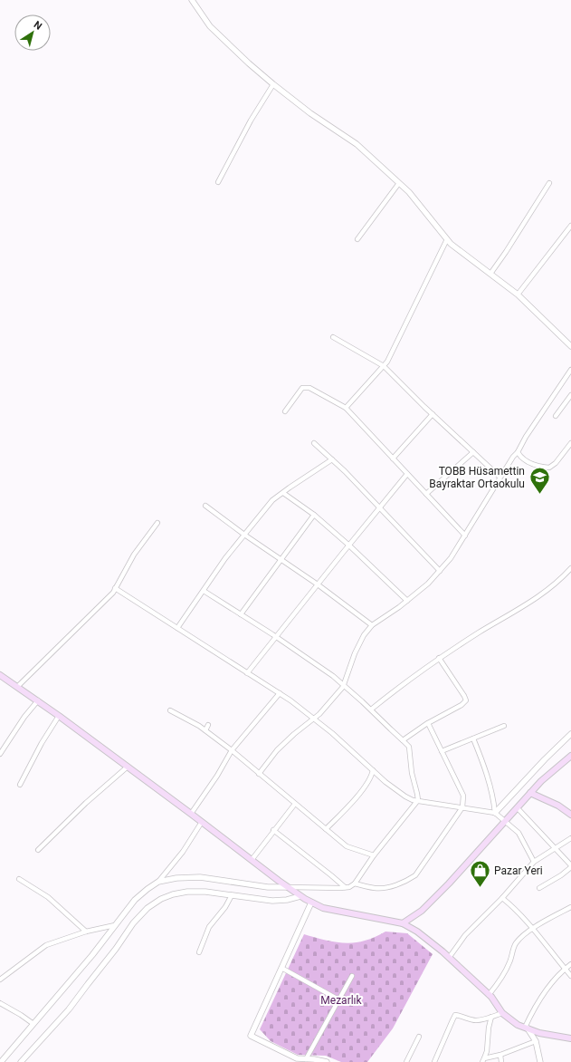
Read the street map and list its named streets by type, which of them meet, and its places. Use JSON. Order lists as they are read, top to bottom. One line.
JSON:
{"parks":["Mezarlık"],"places":{"school or university":["TOBB Hüsamettin Bayraktar Ortaokulu"],"shop":["Pazar Yeri"]},"north":"top right"}
